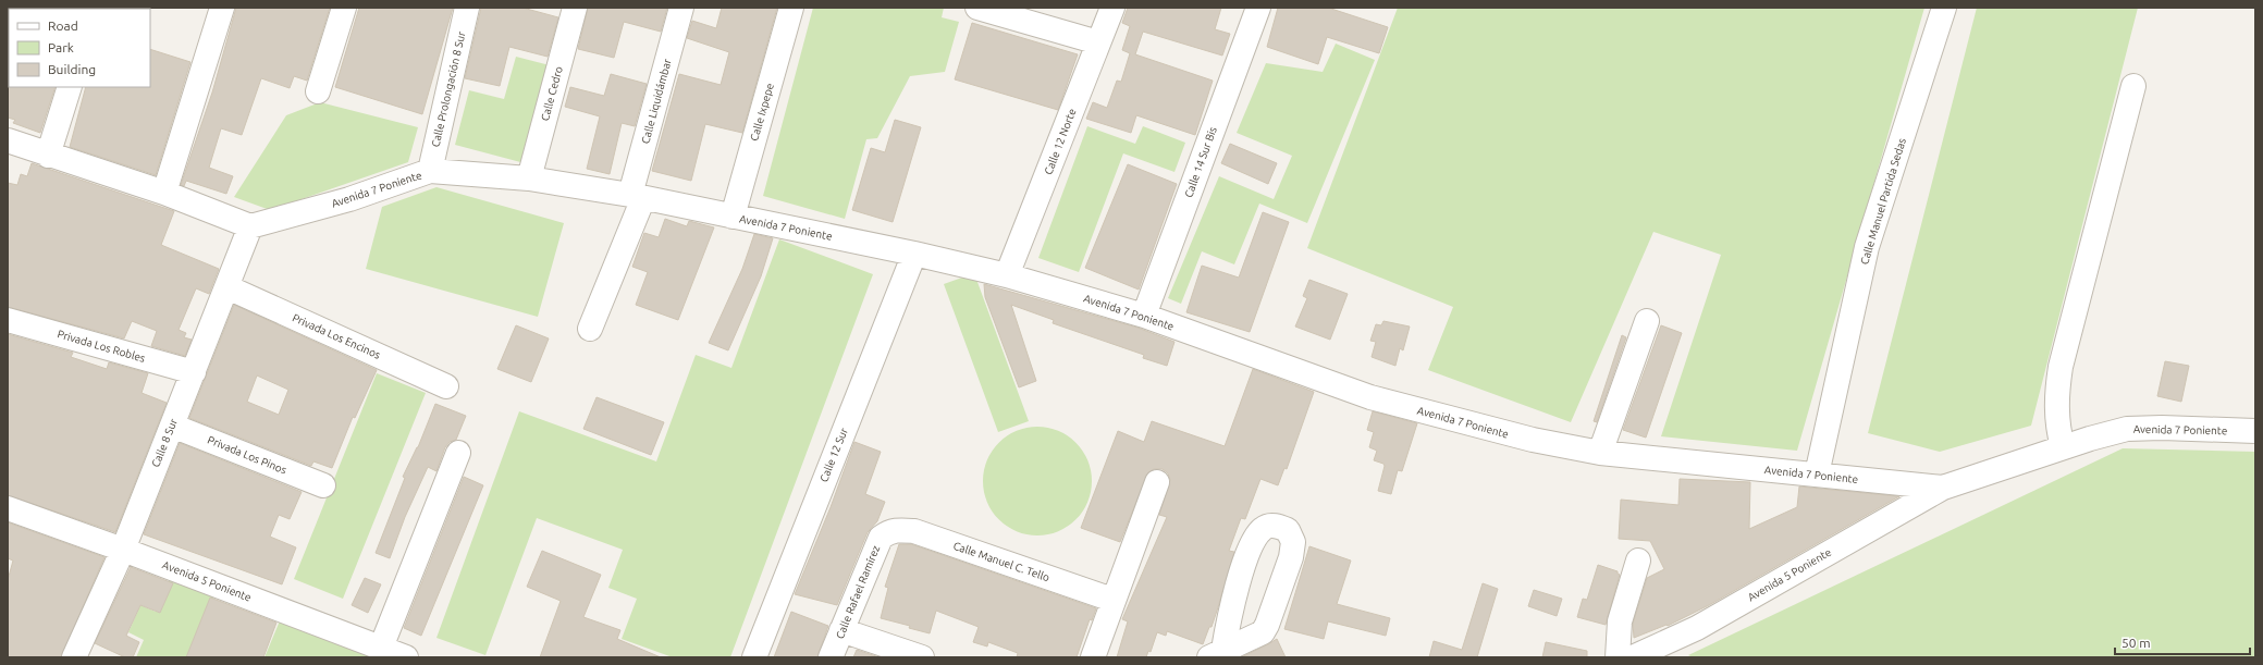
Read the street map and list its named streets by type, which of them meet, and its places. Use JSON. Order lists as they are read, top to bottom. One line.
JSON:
{"streets":{"street":["Calle Prolongación 8 Sur","Calle Cedro","Calle Liquidámbar","Calle Ixpepe","Calle 12 Norte","Calle 14 Sur Bis","Avenida 7 Poniente","Calle Manuel Partida Sedas","Privada Los Encinos","Privada Los Robles","Calle 8 Sur","Privada Los Pinos","Calle 12 Sur","Calle Manuel C. Tello","Avenida 5 Poniente","Calle Rafael Ramírez"]},"crossings":[["Calle Prolongación 8 Sur","Avenida 7 Poniente"],["Calle Cedro","Avenida 7 Poniente"],["Calle Liquidámbar","Avenida 7 Poniente"],["Calle Ixpepe","Avenida 7 Poniente"],["Calle 12 Norte","Avenida 7 Poniente"],["Calle 14 Sur Bis","Avenida 7 Poniente"],["Avenida 7 Poniente","Calle Manuel Partida Sedas"],["Avenida 7 Poniente","Calle 8 Sur"],["Avenida 7 Poniente","Calle 12 Sur"],["Avenida 7 Poniente","Avenida 5 Poniente"],["Privada Los Encinos","Calle 8 Sur"],["Privada Los Robles","Calle 8 Sur"],["Calle 8 Sur","Privada Los Pinos"],["Calle 8 Sur","Avenida 5 Poniente"],["Calle Manuel C. Tello","Calle Rafael Ramírez"]],"legend":["Road","Park","Building"],"scale_bar":"50 m"}
